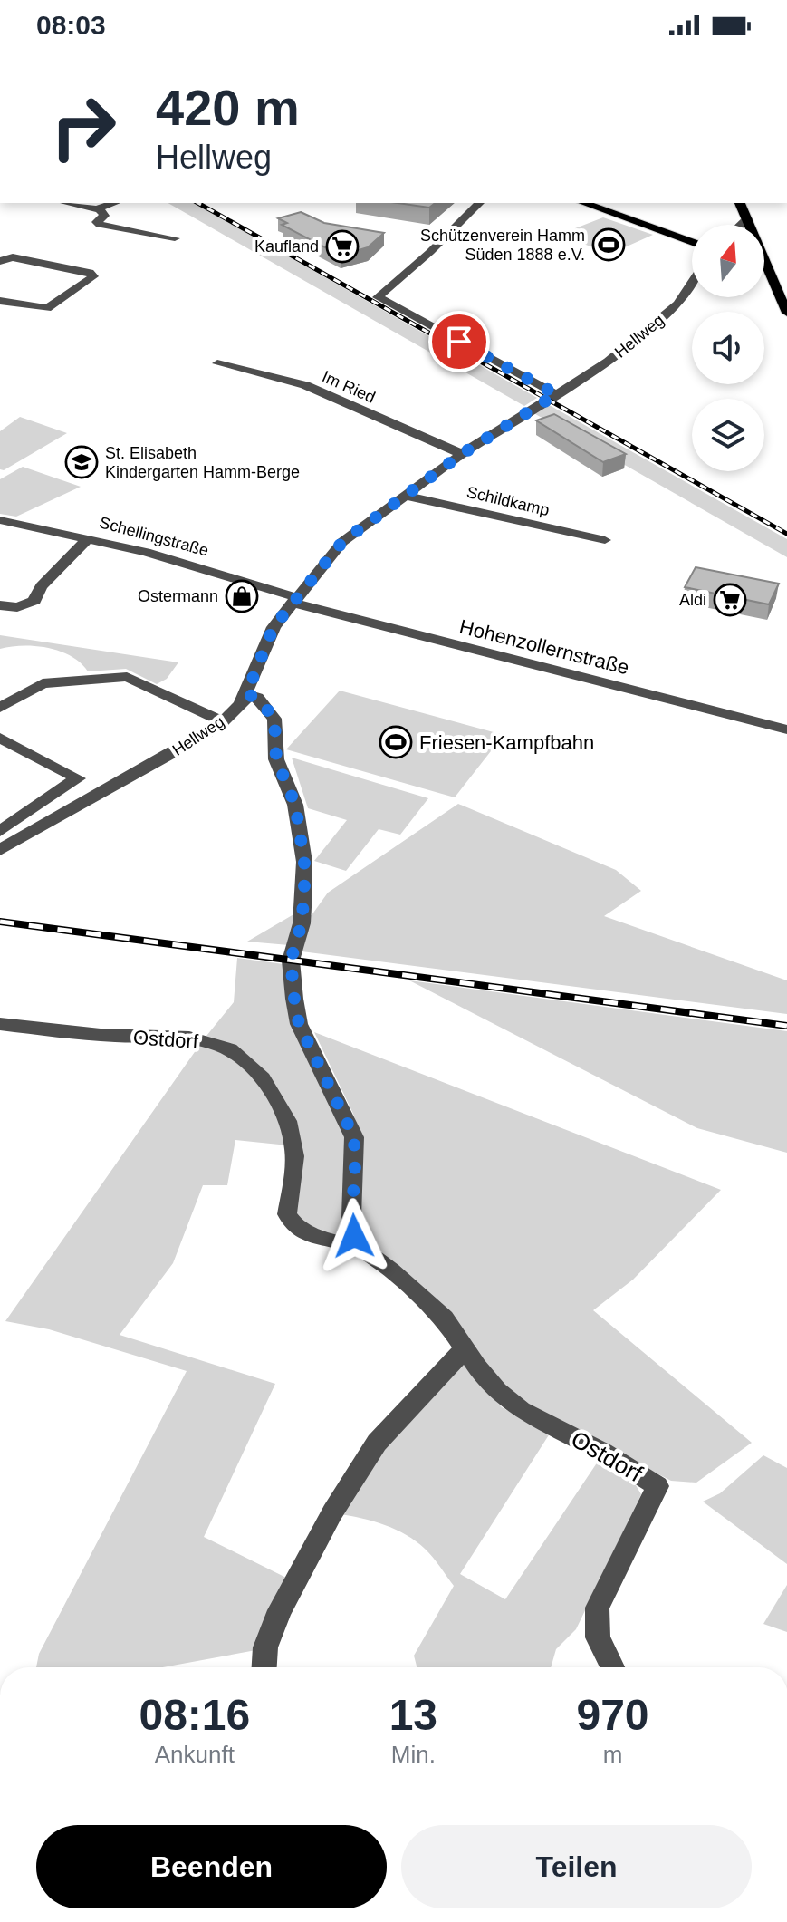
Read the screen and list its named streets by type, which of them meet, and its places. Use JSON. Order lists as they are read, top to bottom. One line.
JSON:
{"streets":{"street":["Hellweg","Im Ried","Schildkamp","Schellingstraße","Hohenzollernstraße","Ostdorf"]},"crossings":[["Hellweg","Im Ried"],["Hellweg","Schildkamp"],["Hellweg","Schellingstraße"],["Hellweg","Hohenzollernstraße"],["Schellingstraße","Hohenzollernstraße"]],"places":{"sports":["Schützenverein Hamm Süden 1888 e.V.","Friesen-Kampfbahn"],"supermarket":["Kaufland","Aldi"],"school or university":["St. Elisabeth Kindergarten Hamm-Berge"],"shop":["Ostermann"]},"north":"top","page":{"status":"08:03","turn":["420 m","Hellweg"],"eta":["08:16","Ankunft","13","Min.","970","m"],"buttons":["Beenden","Teilen"]}}
